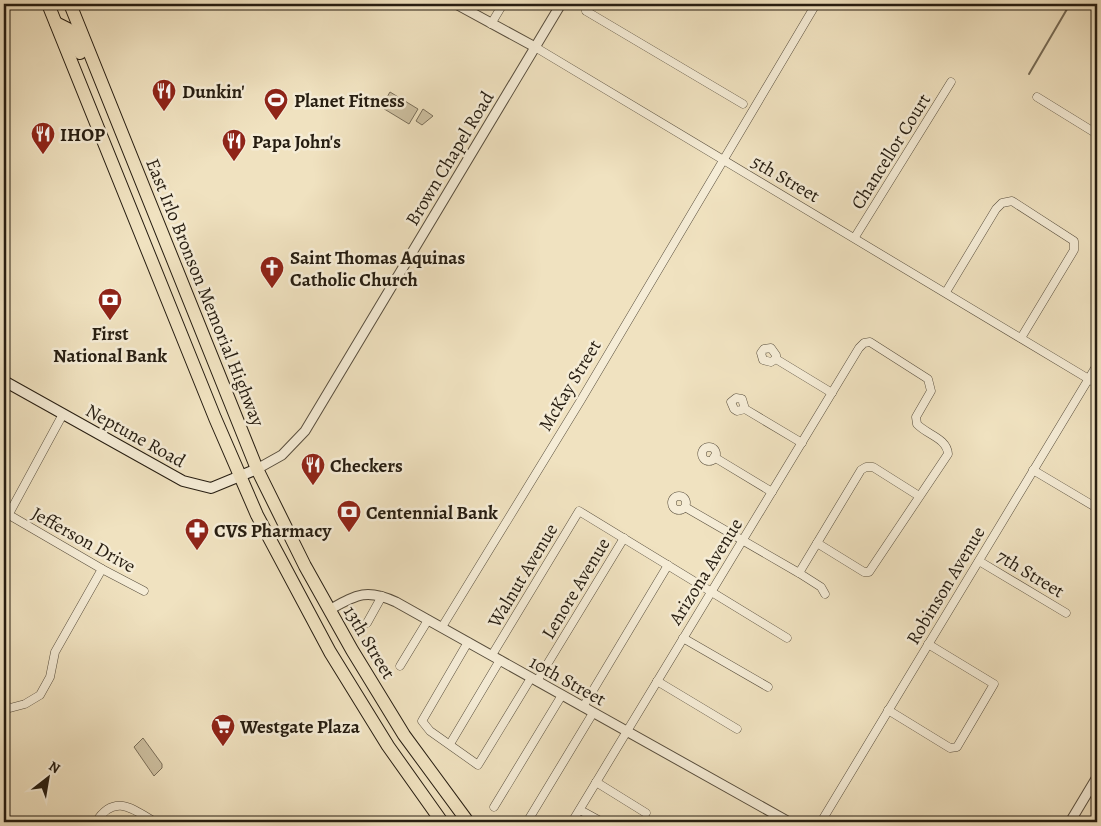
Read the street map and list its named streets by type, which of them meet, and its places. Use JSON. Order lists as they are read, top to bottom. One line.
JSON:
{"streets":{"highway":["East Irlo Bronson Memorial Highway","13th Street"],"main road":["Neptune Road"],"street":["Chancellor Court","Brown Chapel Road","5th Street","McKay Street","Jefferson Drive","Arizona Avenue","7th Street","Walnut Avenue","Robinson Avenue","Lenore Avenue","10th Street"]},"crossings":[["Chancellor Court","5th Street"],["Brown Chapel Road","5th Street"],["Brown Chapel Road","East Irlo Bronson Memorial Highway"],["Brown Chapel Road","Neptune Road"],["Brown Chapel Road","13th Street"],["5th Street","McKay Street"],["5th Street","Robinson Avenue"],["East Irlo Bronson Memorial Highway","Neptune Road"],["East Irlo Bronson Memorial Highway","13th Street"],["McKay Street","10th Street"],["Neptune Road","13th Street"],["Arizona Avenue","10th Street"],["7th Street","Robinson Avenue"],["Walnut Avenue","Lenore Avenue"],["Walnut Avenue","10th Street"],["Lenore Avenue","10th Street"],["13th Street","10th Street"]],"places":{"restaurant":["Dunkin'","IHOP","Papa John's","Checkers"],"sports":["Planet Fitness"],"church":["Saint Thomas Aquinas Catholic Church"],"bank":["First National Bank","Centennial Bank"],"pharmacy":["CVS Pharmacy"],"supermarket":["Westgate Plaza"]},"north":"top right"}
